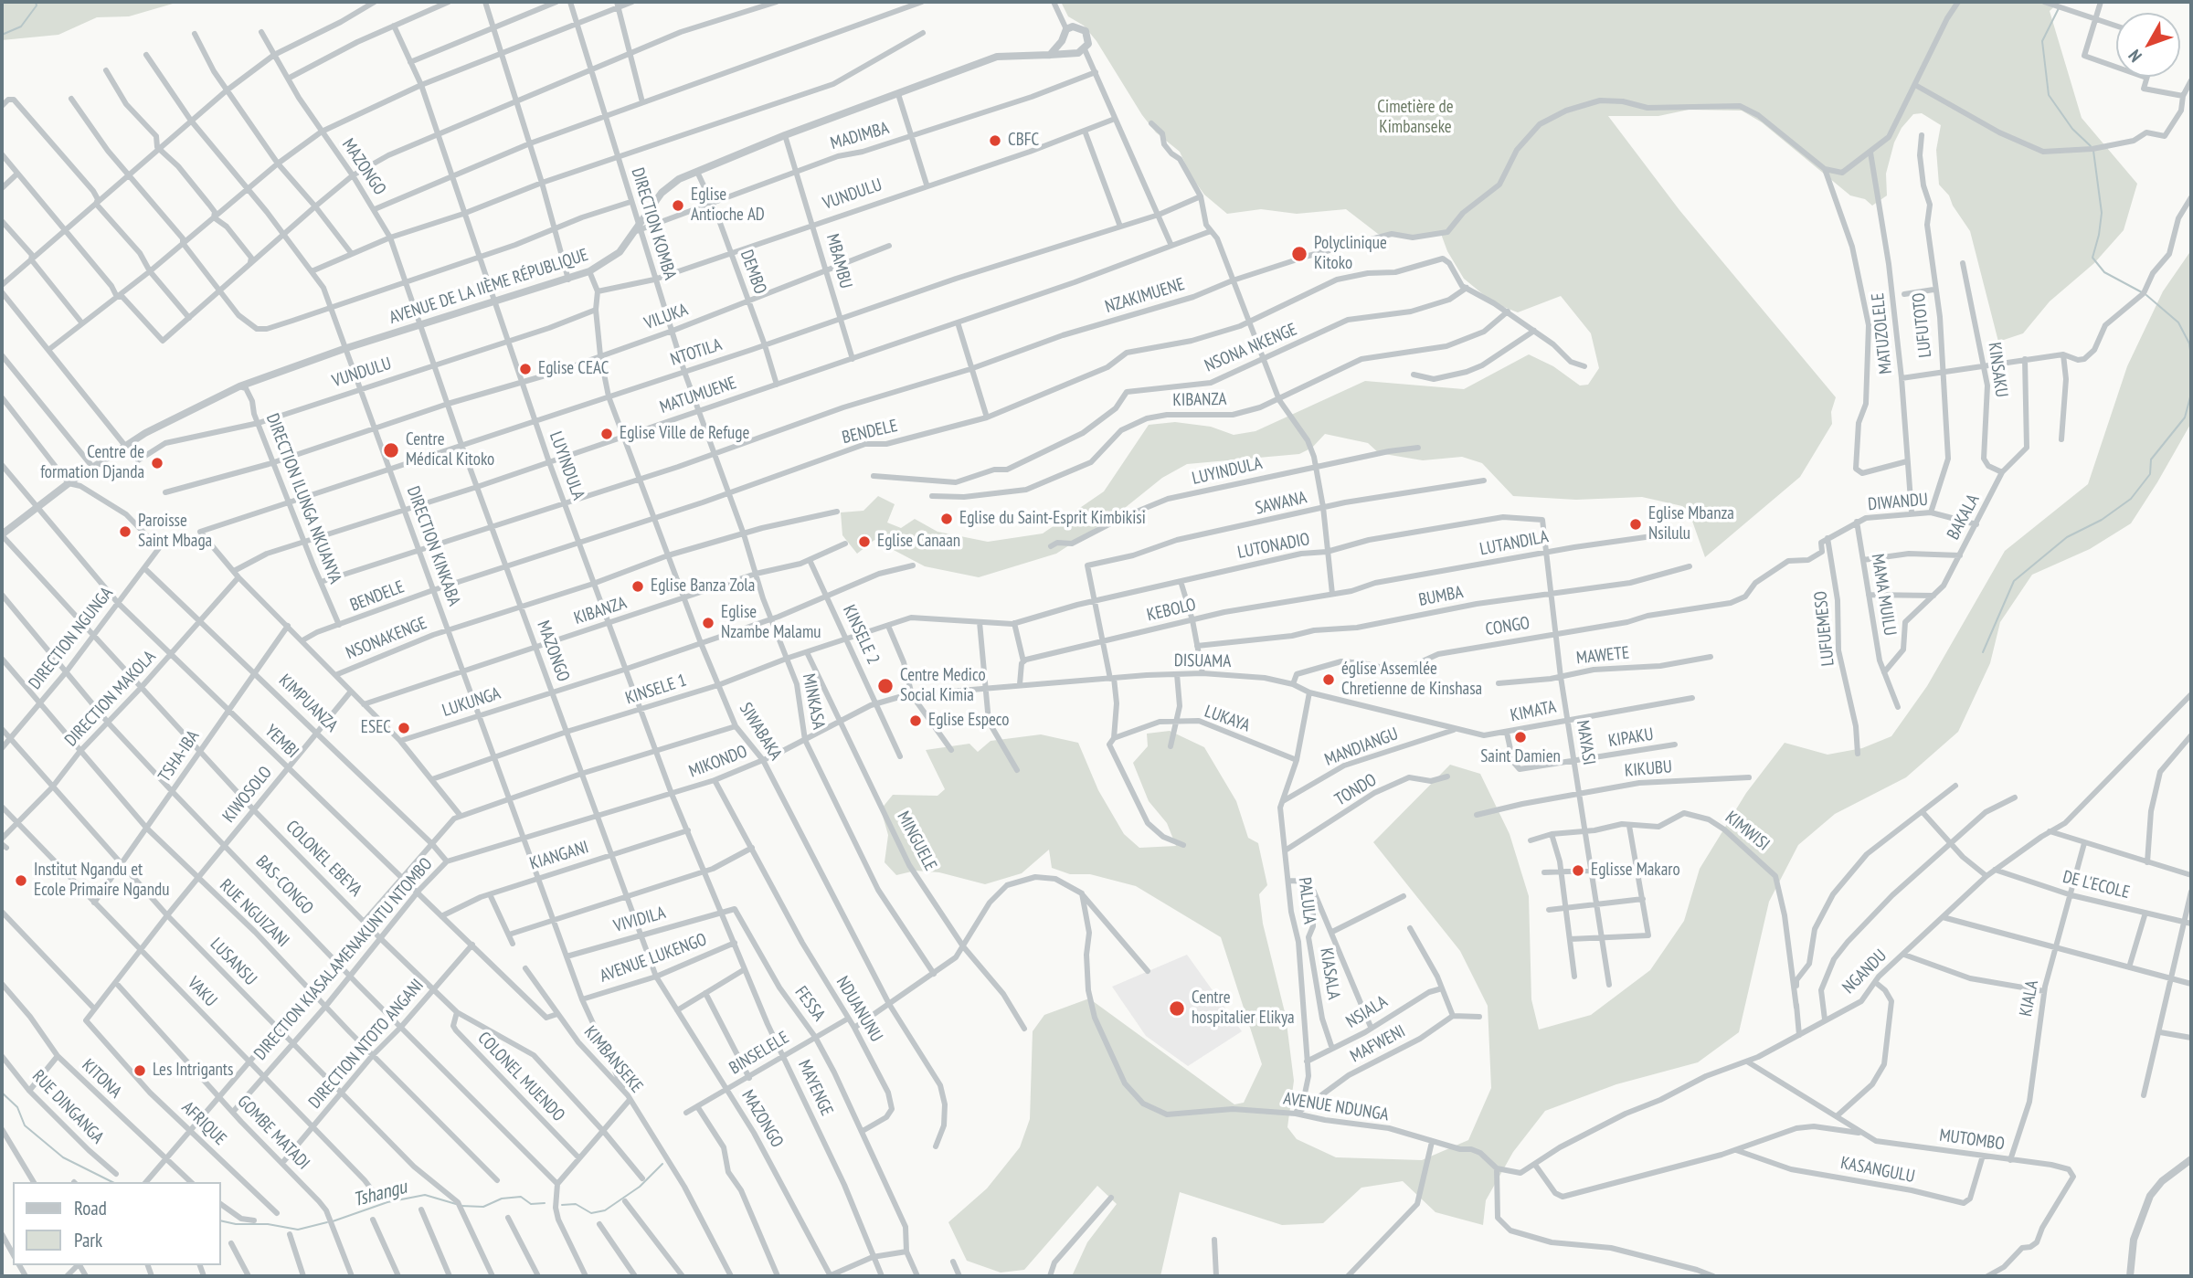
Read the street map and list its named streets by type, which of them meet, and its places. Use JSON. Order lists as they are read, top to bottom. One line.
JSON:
{"streets":{"street":["MADIMBA","MAZONGO","VUNDULU","DIRECTION KOMBA","MBAMBU","DEMBO","AVENUE DE LA IIÈME RÉPUBLIQUE","NZAKIMUENE","VILUKA","LUFUTOTO","MATUZOLELE","NSONA NKENGE","NTOTILA","KINSAKU","MATUMUENE","KIBANZA","BENDELE","LUYINDULA","DIRECTION ILUNGA NKUANYA","DIWANDU","SAWANA","BAKALA","LUTANDILA","DIRECTION KINKABA","LUTONADIO","MAMA MUILU","BUMBA","KEBOLO","CONGO","LUFUEMESO","KINSELE 2","DIRECTION NGUNGA","NSONAKENGE","MAWETE","DISUAMA","KINSELE 1","DIRECTION MAKOLA","MINKASA","LUKUNGA","KIMPUANZA","KIMATA","LUKAYA","SIWABAKA","KIPAKU","YEMBI","MAYASI","MANDIANGU","TSHA-IBA","MIKONDO","KIKUBU","TONDO","KIWOSOLO","KIMWISI","MINGUELE","KIANGANI","COLONEL EBEYA","BAS-CONGO","DE L'ECOLE","PALULA","RUE NGUIZANI","VIVIDILA","AVENUE LUKENGO","DIRECTION KIASALAMENAKUNTU NTOMBO","LUSANSU","NGANDU","KIASALA","VAKU","KIALA","FESSA","NDUANUNU","NSIALA","DIRECTION NTOTO ANGANI","MAFWENI","BINSELELE","KIMBANSEKE","COLONEL MUENDO","KITONA","MAYENGE","RUE DINGANGA","AVENUE NDUNGA","AFRIQUE","GOMBE MATADI","MUTOMBO","KASANGULU"]},"crossings":[["MADIMBA","DIRECTION KOMBA"],["MADIMBA","MBAMBU"],["MADIMBA","DEMBO"],["MADIMBA","AVENUE DE LA IIÈME RÉPUBLIQUE"],["MAZONGO","VUNDULU"],["MAZONGO","AVENUE DE LA IIÈME RÉPUBLIQUE"],["MAZONGO","NZAKIMUENE"],["MAZONGO","VILUKA"],["MAZONGO","NTOTILA"],["MAZONGO","MATUMUENE"],["MAZONGO","KIBANZA"],["MAZONGO","BENDELE"],["MAZONGO","NSONAKENGE"],["MAZONGO","KINSELE 1"],["MAZONGO","LUKUNGA"],["MAZONGO","MIKONDO"],["MAZONGO","KIANGANI"],["MAZONGO","VIVIDILA"],["MAZONGO","AVENUE LUKENGO"],["MAZONGO","BINSELELE"],["VUNDULU","DIRECTION KOMBA"],["VUNDULU","MBAMBU"],["VUNDULU","DEMBO"],["VUNDULU","LUYINDULA"],["VUNDULU","DIRECTION ILUNGA NKUANYA"],["VUNDULU","DIRECTION KINKABA"],["VUNDULU","SIWABAKA"],["DIRECTION KOMBA","AVENUE DE LA IIÈME RÉPUBLIQUE"],["DIRECTION KOMBA","NZAKIMUENE"],["DIRECTION KOMBA","VILUKA"],["DIRECTION KOMBA","NTOTILA"],["DIRECTION KOMBA","MATUMUENE"],["DIRECTION KOMBA","MINKASA"],["MBAMBU","AVENUE DE LA IIÈME RÉPUBLIQUE"],["MBAMBU","VILUKA"],["MBAMBU","NTOTILA"],["MBAMBU","MATUMUENE"],["DEMBO","AVENUE DE LA IIÈME RÉPUBLIQUE"],["DEMBO","VILUKA"],["DEMBO","NTOTILA"],["DEMBO","MATUMUENE"],["AVENUE DE LA IIÈME RÉPUBLIQUE","LUYINDULA"],["AVENUE DE LA IIÈME RÉPUBLIQUE","DIRECTION ILUNGA NKUANYA"],["AVENUE DE LA IIÈME RÉPUBLIQUE","DIRECTION KINKABA"],["AVENUE DE LA IIÈME RÉPUBLIQUE","DIRECTION NGUNGA"],["AVENUE DE LA IIÈME RÉPUBLIQUE","SIWABAKA"],["AVENUE DE LA IIÈME RÉPUBLIQUE","YEMBI"],["AVENUE DE LA IIÈME RÉPUBLIQUE","COLONEL EBEYA"],["NZAKIMUENE","LUYINDULA"],["NZAKIMUENE","MINKASA"],["NZAKIMUENE","SIWABAKA"],["VILUKA","LUYINDULA"],["VILUKA","DIRECTION ILUNGA NKUANYA"],["VILUKA","DIRECTION KINKABA"],["VILUKA","SIWABAKA"],["LUFUTOTO","DIWANDU"],["MATUZOLELE","DIWANDU"],["NSONA NKENGE","BENDELE"],["NTOTILA","MATUMUENE"],["NTOTILA","LUYINDULA"],["NTOTILA","DIRECTION ILUNGA NKUANYA"],["NTOTILA","DIRECTION KINKABA"],["NTOTILA","SIWABAKA"],["KINSAKU","BAKALA"],["MATUMUENE","LUYINDULA"],["MATUMUENE","DIRECTION ILUNGA NKUANYA"],["MATUMUENE","DIRECTION KINKABA"],["MATUMUENE","SIWABAKA"],["KIBANZA","LUYINDULA"],["KIBANZA","DIRECTION KINKABA"],["KIBANZA","KINSELE 2"],["KIBANZA","MINKASA"],["KIBANZA","SIWABAKA"],["BENDELE","LUYINDULA"],["BENDELE","DIRECTION ILUNGA NKUANYA"],["BENDELE","DIRECTION KINKABA"],["BENDELE","MINKASA"],["BENDELE","SIWABAKA"],["LUYINDULA","NSONAKENGE"],["LUYINDULA","KINSELE 1"],["LUYINDULA","LUKUNGA"],["LUYINDULA","MIKONDO"],["LUYINDULA","KIANGANI"],["LUYINDULA","VIVIDILA"],["LUYINDULA","FESSA"],["LUYINDULA","MAYENGE"],["DIWANDU","BAKALA"],["DIWANDU","MAMA MUILU"],["DIWANDU","CONGO"],["DIWANDU","LUFUEMESO"],["SAWANA","LUTONADIO"],["BAKALA","MAMA MUILU"],["LUTANDILA","LUTONADIO"],["LUTANDILA","KEBOLO"],["LUTANDILA","MAYASI"],["DIRECTION KINKABA","NSONAKENGE"],["DIRECTION KINKABA","KINSELE 1"],["DIRECTION KINKABA","LUKUNGA"],["DIRECTION KINKABA","MIKONDO"],["DIRECTION KINKABA","KIANGANI"],["DIRECTION KINKABA","VIVIDILA"],["DIRECTION KINKABA","AVENUE LUKENGO"],["DIRECTION KINKABA","KIMBANSEKE"],["LUTONADIO","KINSELE 1"],["LUTONADIO","MAYASI"],["BUMBA","MAYASI"],["CONGO","DISUAMA"],["CONGO","MAYASI"],["KINSELE 2","KINSELE 1"],["KINSELE 2","LUKUNGA"],["KINSELE 2","MIKONDO"],["DIRECTION NGUNGA","KIMPUANZA"],["DIRECTION NGUNGA","YEMBI"],["DIRECTION NGUNGA","COLONEL EBEYA"],["DIRECTION NGUNGA","BAS-CONGO"],["DIRECTION NGUNGA","RUE NGUIZANI"],["DIRECTION NGUNGA","LUSANSU"],["NSONAKENGE","MINKASA"],["NSONAKENGE","SIWABAKA"],["MAWETE","MAYASI"],["DISUAMA","KIMATA"],["DISUAMA","MIKONDO"],["DISUAMA","PALULA"],["KINSELE 1","MINKASA"],["KINSELE 1","SIWABAKA"],["KINSELE 1","MINGUELE"],["DIRECTION MAKOLA","KIMPUANZA"],["DIRECTION MAKOLA","YEMBI"],["DIRECTION MAKOLA","COLONEL EBEYA"],["DIRECTION MAKOLA","BAS-CONGO"],["DIRECTION MAKOLA","RUE NGUIZANI"],["DIRECTION MAKOLA","LUSANSU"],["DIRECTION MAKOLA","VAKU"],["MINKASA","LUKUNGA"],["MINKASA","MIKONDO"],["LUKUNGA","SIWABAKA"],["KIMPUANZA","TSHA-IBA"],["KIMPUANZA","MIKONDO"],["KIMPUANZA","KIWOSOLO"],["KIMPUANZA","DIRECTION KIASALAMENAKUNTU NTOMBO"],["KIMATA","KIPAKU"],["KIMATA","MAYASI"],["KIMATA","MANDIANGU"],["KIMATA","PALULA"],["LUKAYA","PALULA"],["SIWABAKA","MIKONDO"],["KIPAKU","MAYASI"],["YEMBI","TSHA-IBA"],["YEMBI","KIWOSOLO"],["YEMBI","KIANGANI"],["YEMBI","DIRECTION KIASALAMENAKUNTU NTOMBO"],["YEMBI","DIRECTION NTOTO ANGANI"],["YEMBI","KIMBANSEKE"],["MAYASI","KIKUBU"],["MAYASI","KIMWISI"],["MANDIANGU","PALULA"],["TSHA-IBA","COLONEL EBEYA"],["TSHA-IBA","BAS-CONGO"],["TSHA-IBA","RUE NGUIZANI"],["TSHA-IBA","LUSANSU"],["TSHA-IBA","VAKU"],["MIKONDO","MINGUELE"],["MIKONDO","DIRECTION KIASALAMENAKUNTU NTOMBO"],["MIKONDO","NDUANUNU"],["TONDO","PALULA"],["KIWOSOLO","COLONEL EBEYA"],["KIWOSOLO","BAS-CONGO"],["KIWOSOLO","RUE NGUIZANI"],["KIWOSOLO","LUSANSU"],["KIWOSOLO","VAKU"],["KIWOSOLO","AFRIQUE"],["KIWOSOLO","GOMBE MATADI"],["COLONEL EBEYA","DIRECTION KIASALAMENAKUNTU NTOMBO"],["COLONEL EBEYA","DIRECTION NTOTO ANGANI"],["COLONEL EBEYA","COLONEL MUENDO"],["BAS-CONGO","DIRECTION KIASALAMENAKUNTU NTOMBO"],["BAS-CONGO","DIRECTION NTOTO ANGANI"],["DE L'ECOLE","NGANDU"],["DE L'ECOLE","KIALA"],["PALULA","NSIALA"],["PALULA","MAFWENI"],["PALULA","AVENUE NDUNGA"],["RUE NGUIZANI","DIRECTION KIASALAMENAKUNTU NTOMBO"],["RUE NGUIZANI","DIRECTION NTOTO ANGANI"],["VIVIDILA","FESSA"],["VIVIDILA","MAYENGE"],["AVENUE LUKENGO","MAYENGE"],["DIRECTION KIASALAMENAKUNTU NTOMBO","LUSANSU"],["DIRECTION KIASALAMENAKUNTU NTOMBO","VAKU"],["LUSANSU","DIRECTION NTOTO ANGANI"],["NGANDU","AVENUE NDUNGA"],["NGANDU","MUTOMBO"],["KIASALA","NSIALA"],["VAKU","DIRECTION NTOTO ANGANI"],["KIALA","MUTOMBO"],["FESSA","NDUANUNU"],["FESSA","BINSELELE"],["FESSA","MAYENGE"],["NDUANUNU","BINSELELE"],["DIRECTION NTOTO ANGANI","GOMBE MATADI"],["MAFWENI","AVENUE NDUNGA"],["BINSELELE","MAYENGE"],["MUTOMBO","KASANGULU"]],"water":["Tshangu"],"parks":["Cimetière de Kimbanseke"],"places":["CBFC","Eglise Antioche AD","Polyclinique Kitoko","Eglise CEAC","Eglise Ville de Refuge","Centre Médical Kitoko","Centre de formation Djanda","Eglise du Saint-Esprit Kimbikisi","Eglise Mbanza Nsilulu","Paroisse Saint Mbaga","Eglise Canaan","Eglise Banza Zola","Eglise Nzambe Malamu","église Assemlée Chretienne de Kinshasa","Centre Medico Social Kimia","Eglise Especo","ESEC","Saint Damien","Eglisse Makaro","Institut Ngandu et Ecole Primaire Ngandu","Centre hospitalier Elikya","Les Intrigants"],"legend":["Road","Park"],"north":"bottom left"}
